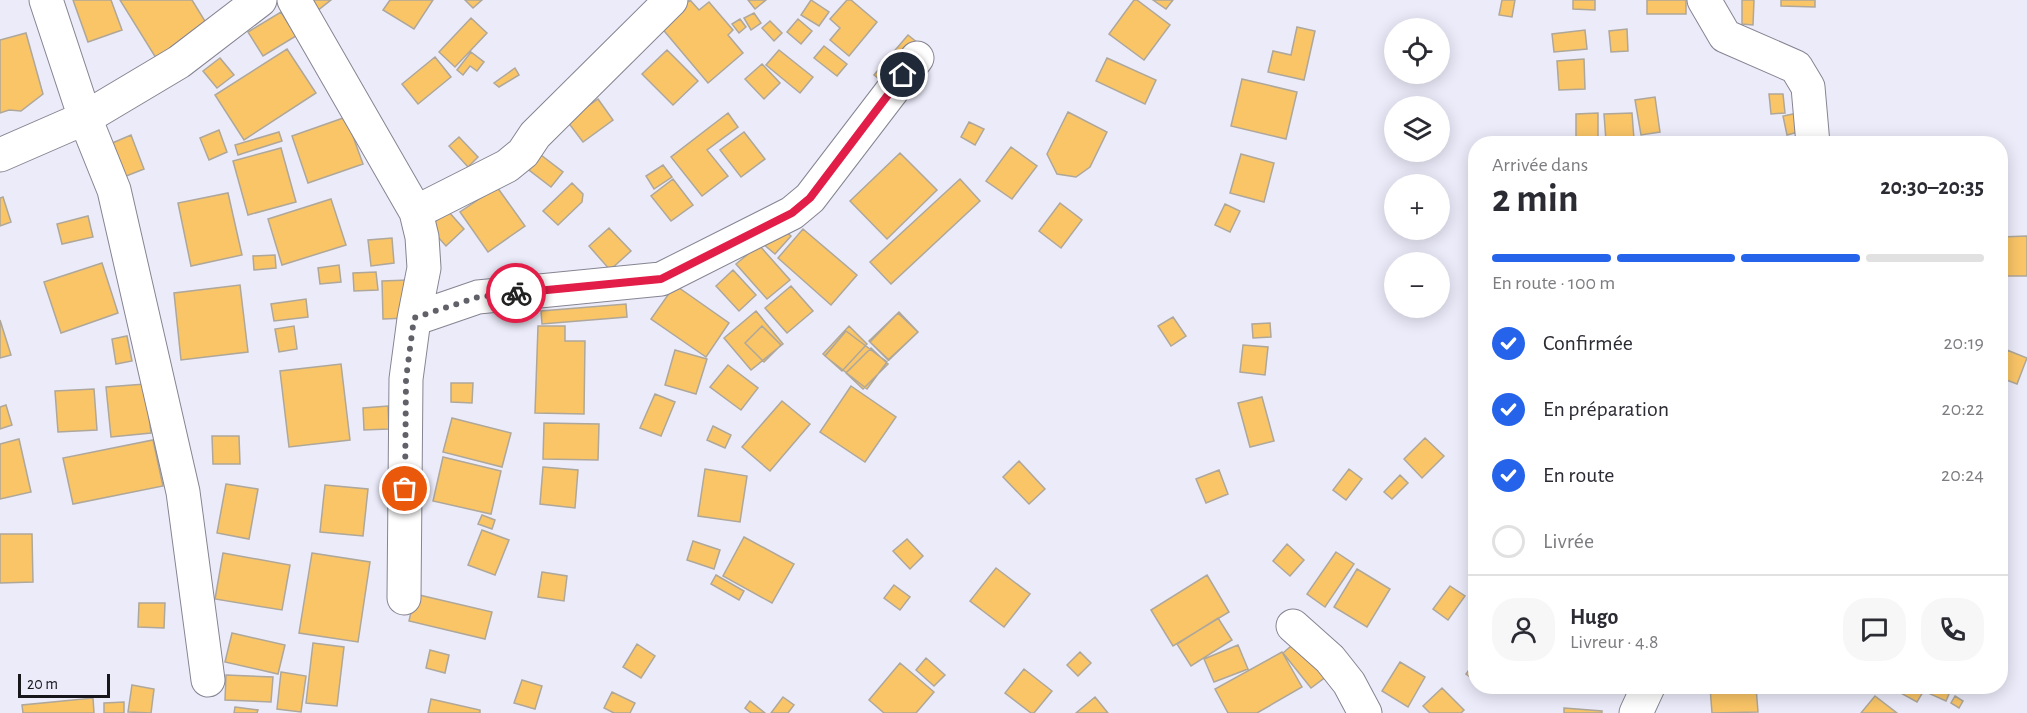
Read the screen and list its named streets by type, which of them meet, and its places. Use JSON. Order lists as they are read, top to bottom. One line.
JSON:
{"scale_bar":"20 m","page":{"map_buttons":["+","−"],"heading":["2 min","Arrivée dans","20:30–20:35"],"panel":["Hugo","Livreur · 4.8"],"bar":"En route · 100 m","list":[["Confirmée","20:19"],["En préparation","20:22"],["En route","20:24"],"Livrée"],"scale":"20 m"}}
